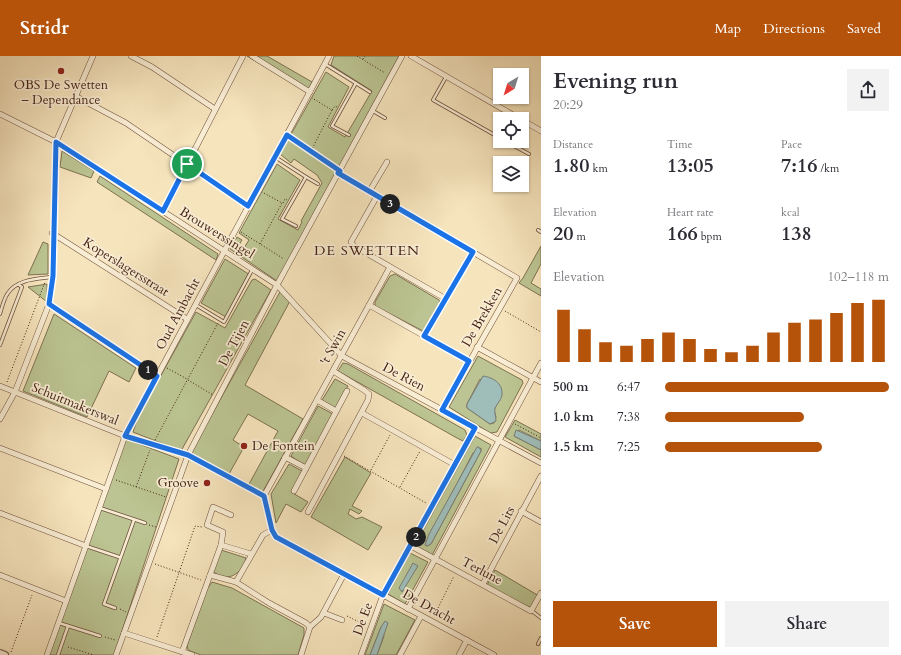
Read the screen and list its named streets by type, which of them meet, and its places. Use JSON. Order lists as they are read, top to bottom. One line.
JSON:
{"streets":{"street":["Brouwerssingel","Koperslagersstraat","Oud Ambacht","De Brekken","De Tijen","'t Swin","De Rien","Schuitmakerswal","De Lits","Terlune","De Dracht","De Ee"]},"crossings":[["Brouwerssingel","Oud Ambacht"],["Brouwerssingel","De Tijen"],["Brouwerssingel","De Rien"],["Koperslagersstraat","Oud Ambacht"],["Oud Ambacht","Schuitmakerswal"],["De Brekken","De Rien"],["De Tijen","De Rien"],["De Tijen","Schuitmakerswal"],["'t Swin","De Rien"],["'t Swin","Schuitmakerswal"],["De Rien","De Ee"],["De Lits","Terlune"],["Terlune","De Ee"],["De Dracht","De Ee"]],"districts":["DE SWETTEN"],"places":["OBS De Swetten – Dependance","De Fontein","Groove"],"north":"bottom left","page":{"header":"Stridr","nav":["Map","Directions","Saved"],"heading":["Evening run","20:29"],"stats":[["Distance","1.80 km"],["Time","13:05"],["Pace","7:16 /km"],["Elevation","20 m"],["Heart rate","166 bpm"],["kcal","138"]],"pins":["3","1","2"],"chart":["Elevation","102–118 m"],"list":[{"name":"500 m","note":"6:47"},{"name":"1.0 km","note":"7:38"},{"name":"1.5 km","note":"7:25"}],"buttons":["Save","Share"]}}
